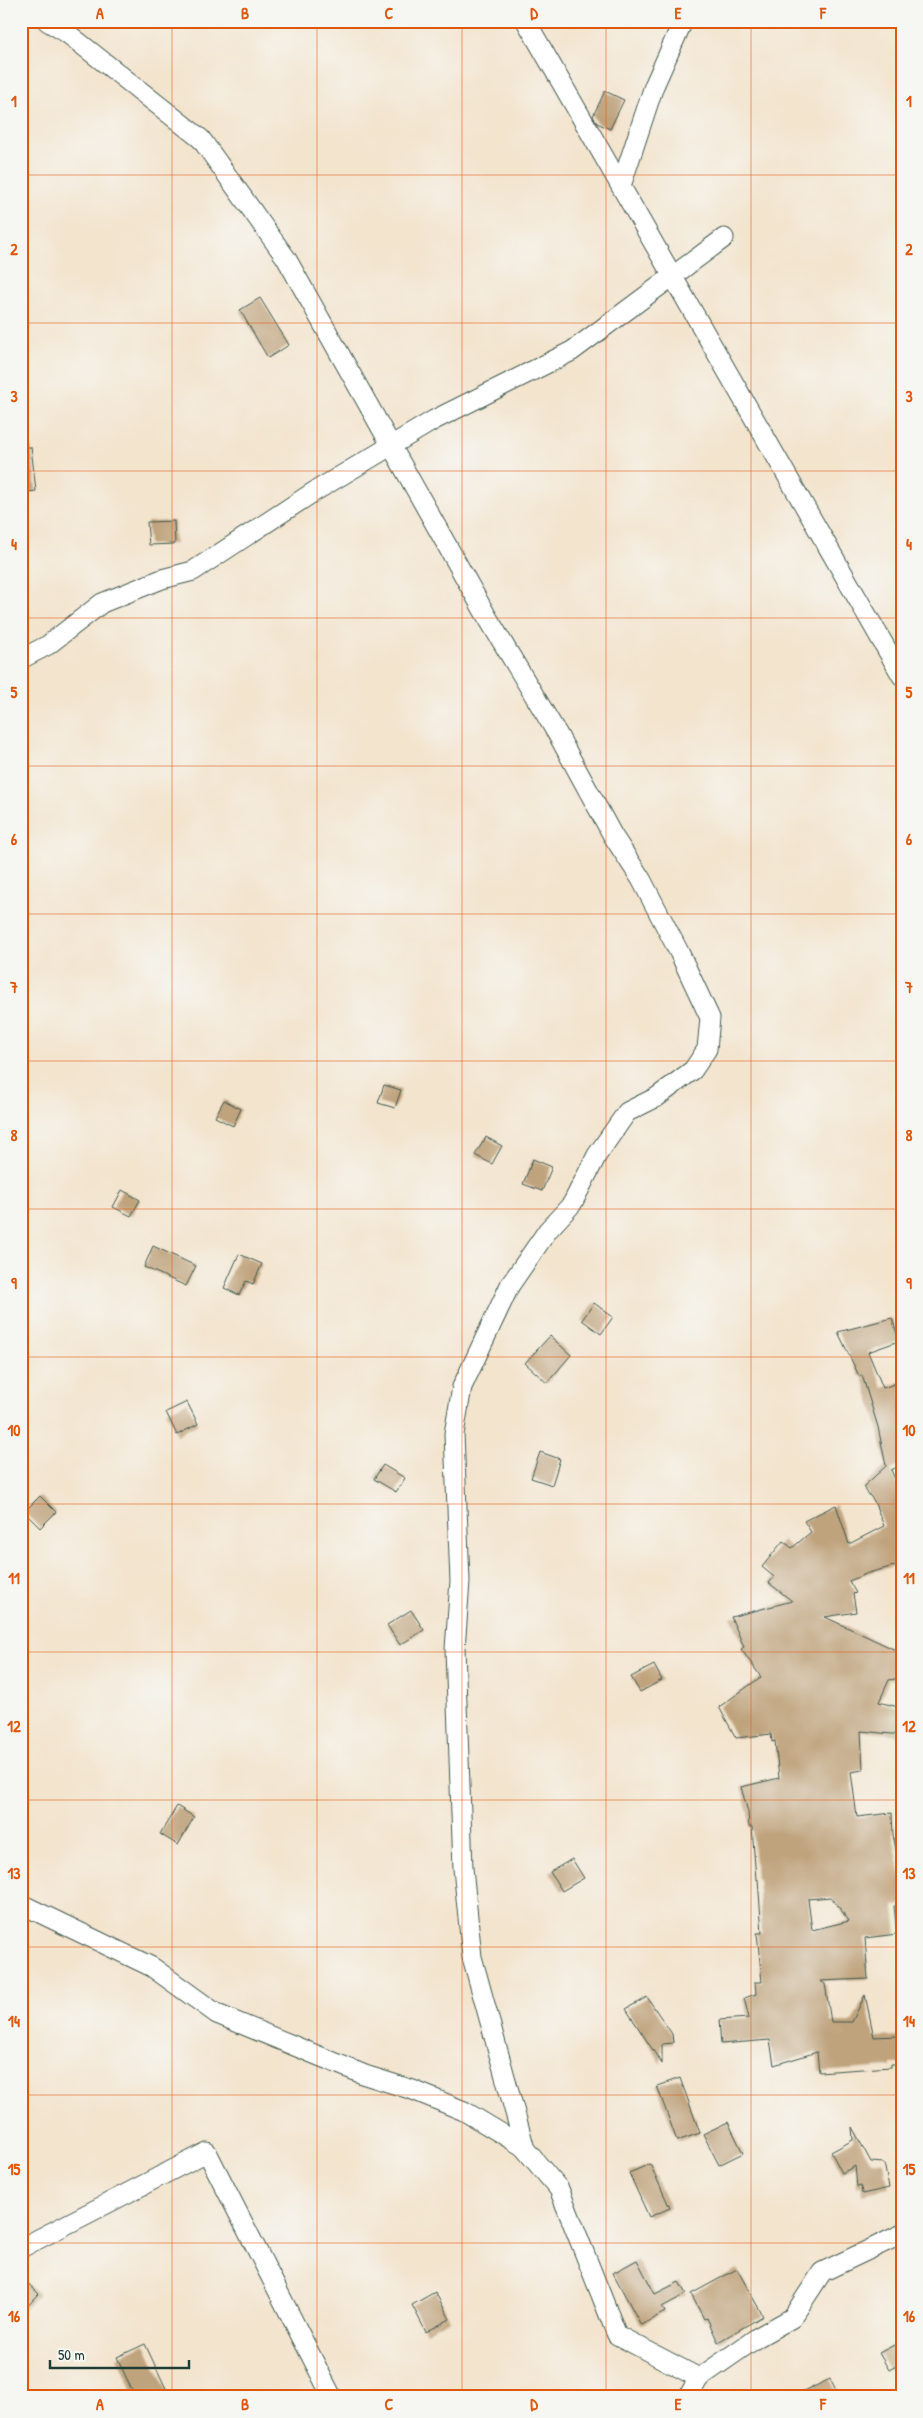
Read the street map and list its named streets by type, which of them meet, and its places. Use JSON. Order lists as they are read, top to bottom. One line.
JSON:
{"scale_bar":"50 m","grid":{"columns":["A","B","C","D","E","F"],"rows":["1","2","3","4","5","6","7","8","9","10","11","12","13","14","15","16"]}}
